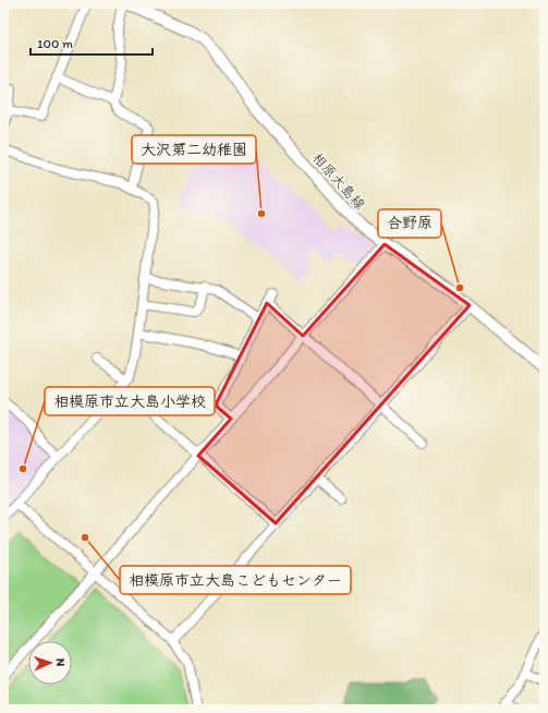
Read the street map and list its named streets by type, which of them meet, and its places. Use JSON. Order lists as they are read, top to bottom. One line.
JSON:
{"streets":{"street":["相原大島線"]},"places":["大沢第二幼稚園","合野原","相模原市立大島小学校","相模原市立大島こどもセンター"],"scale_bar":"100 m","north":"right"}
